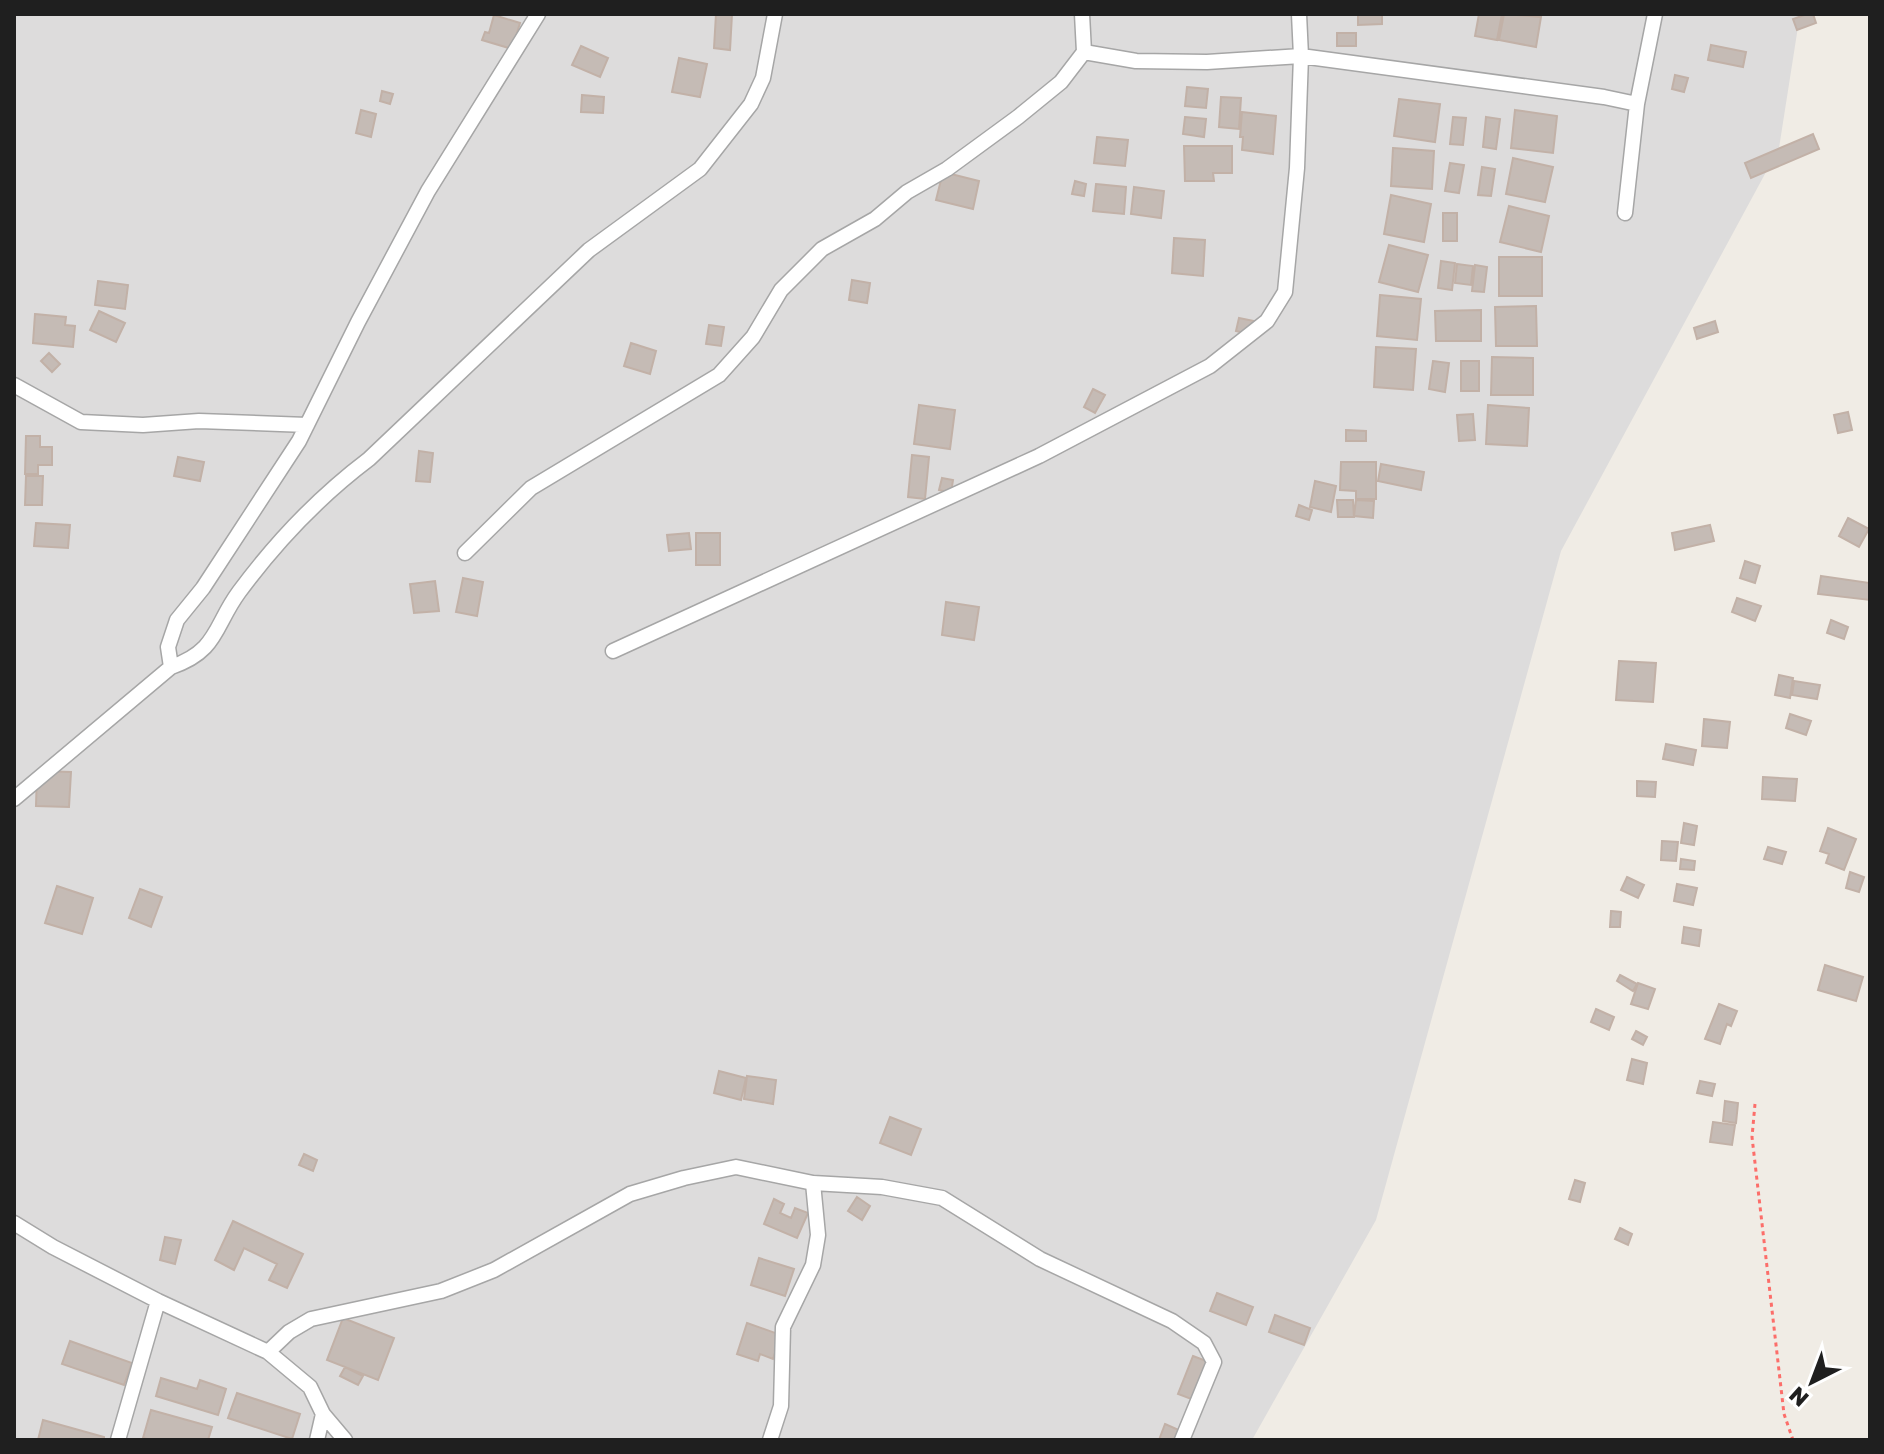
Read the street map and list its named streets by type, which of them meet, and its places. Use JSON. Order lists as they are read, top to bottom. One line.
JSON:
{"north":"bottom left"}
